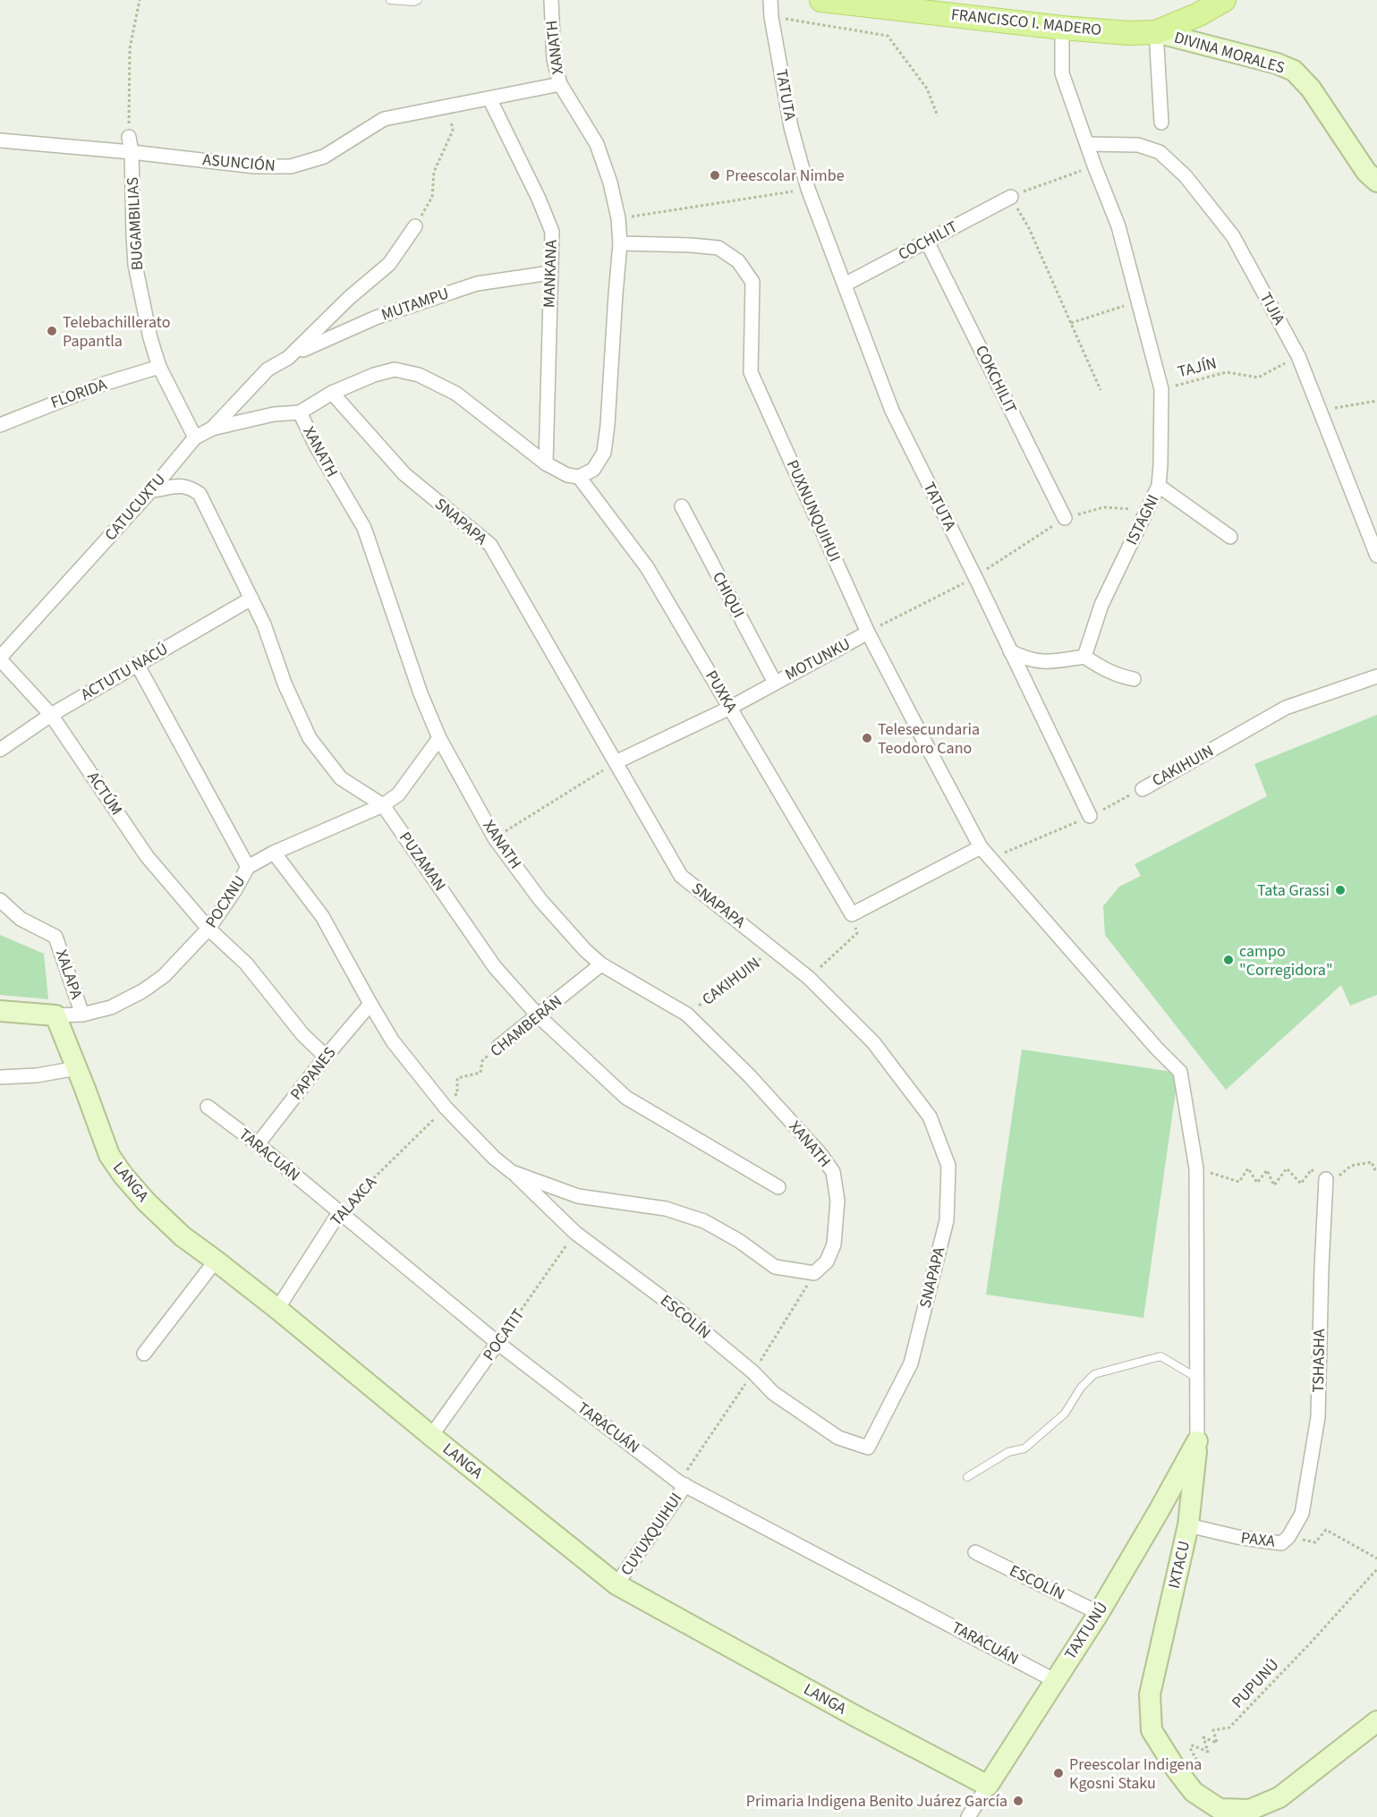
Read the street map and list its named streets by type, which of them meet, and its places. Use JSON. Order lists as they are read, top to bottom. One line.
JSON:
{"streets":{"main road":["FRANCISCO I. MADERO"],"street":["XANATH","DIVINA MORALES","TATUTA","ASUNCIÓN","BUGAMBILIAS","COCHILIT","MANKANA","MUTAMPU","TIJIA","COKCHILIT","FLORIDA","CATUCUXTU","PUXNUNQUIHUI","ISTAGNI","SNAPAPA","CHIQUI","MOTUNKU","ACTUTU NACÚ","PUXKA","CAKIHUIN","ACTÚM","PUZAMAN","POCXNU","XALAPA","CHAMBERÁN","PAPANES","TARACUÁN","LANGA","TALAXCA","ESCOLÍN","POCATIT","TSHASHA","CUYUXQUIHUI","PAXA","IXTACU","TAXTUNÚ"],"path":["TAJÍN","PUPUNÚ"]},"crossings":[["FRANCISCO I. MADERO","DIVINA MORALES"],["FRANCISCO I. MADERO","ISTAGNI"],["XANATH","ASUNCIÓN"],["XANATH","MANKANA"],["XANATH","CATUCUXTU"],["XANATH","PUXNUNQUIHUI"],["XANATH","SNAPAPA"],["XANATH","PUXKA"],["XANATH","CAKIHUIN"],["XANATH","POCXNU"],["XANATH","CHAMBERÁN"],["XANATH","PAPANES"],["XANATH","TALAXCA"],["XANATH","ESCOLÍN"],["TATUTA","COCHILIT"],["TATUTA","MOTUNKU"],["TATUTA","CAKIHUIN"],["ASUNCIÓN","BUGAMBILIAS"],["ASUNCIÓN","MANKANA"],["BUGAMBILIAS","FLORIDA"],["BUGAMBILIAS","CATUCUXTU"],["COCHILIT","COKCHILIT"],["MANKANA","MUTAMPU"],["MUTAMPU","CATUCUXTU"],["TIJIA","TAJÍN"],["TIJIA","ISTAGNI"],["TAJÍN","ISTAGNI"],["COKCHILIT","MOTUNKU"],["CATUCUXTU","ACTÚM"],["CATUCUXTU","PUZAMAN"],["PUXNUNQUIHUI","MOTUNKU"],["PUXNUNQUIHUI","CAKIHUIN"],["PUXNUNQUIHUI","IXTACU"],["ISTAGNI","MOTUNKU"],["SNAPAPA","MOTUNKU"],["SNAPAPA","CAKIHUIN"],["SNAPAPA","ESCOLÍN"],["CHIQUI","MOTUNKU"],["MOTUNKU","PUXKA"],["ACTUTU NACÚ","ACTÚM"],["ACTUTU NACÚ","PUZAMAN"],["ACTÚM","POCXNU"],["PUZAMAN","POCXNU"],["PUZAMAN","CHAMBERÁN"],["POCXNU","XALAPA"],["POCXNU","LANGA"],["PAPANES","TARACUÁN"],["TARACUÁN","TALAXCA"],["TARACUÁN","POCATIT"],["TARACUÁN","CUYUXQUIHUI"],["TARACUÁN","TAXTUNÚ"],["LANGA","TALAXCA"],["LANGA","POCATIT"],["LANGA","CUYUXQUIHUI"],["LANGA","TAXTUNÚ"],["ESCOLÍN","POCATIT"],["ESCOLÍN","TAXTUNÚ"],["TSHASHA","PAXA"],["PAXA","IXTACU"],["IXTACU","TAXTUNÚ"],["IXTACU","PUPUNÚ"]],"places":["Preescolar Nimbe","Telebachillerato Papantla","Telesecundaria Teodoro Cano","Tata Grassi","campo \"Corregidora\"","Preescolar Indigena Kgosni Staku","Primaria Indigena Benito Juárez García"]}
